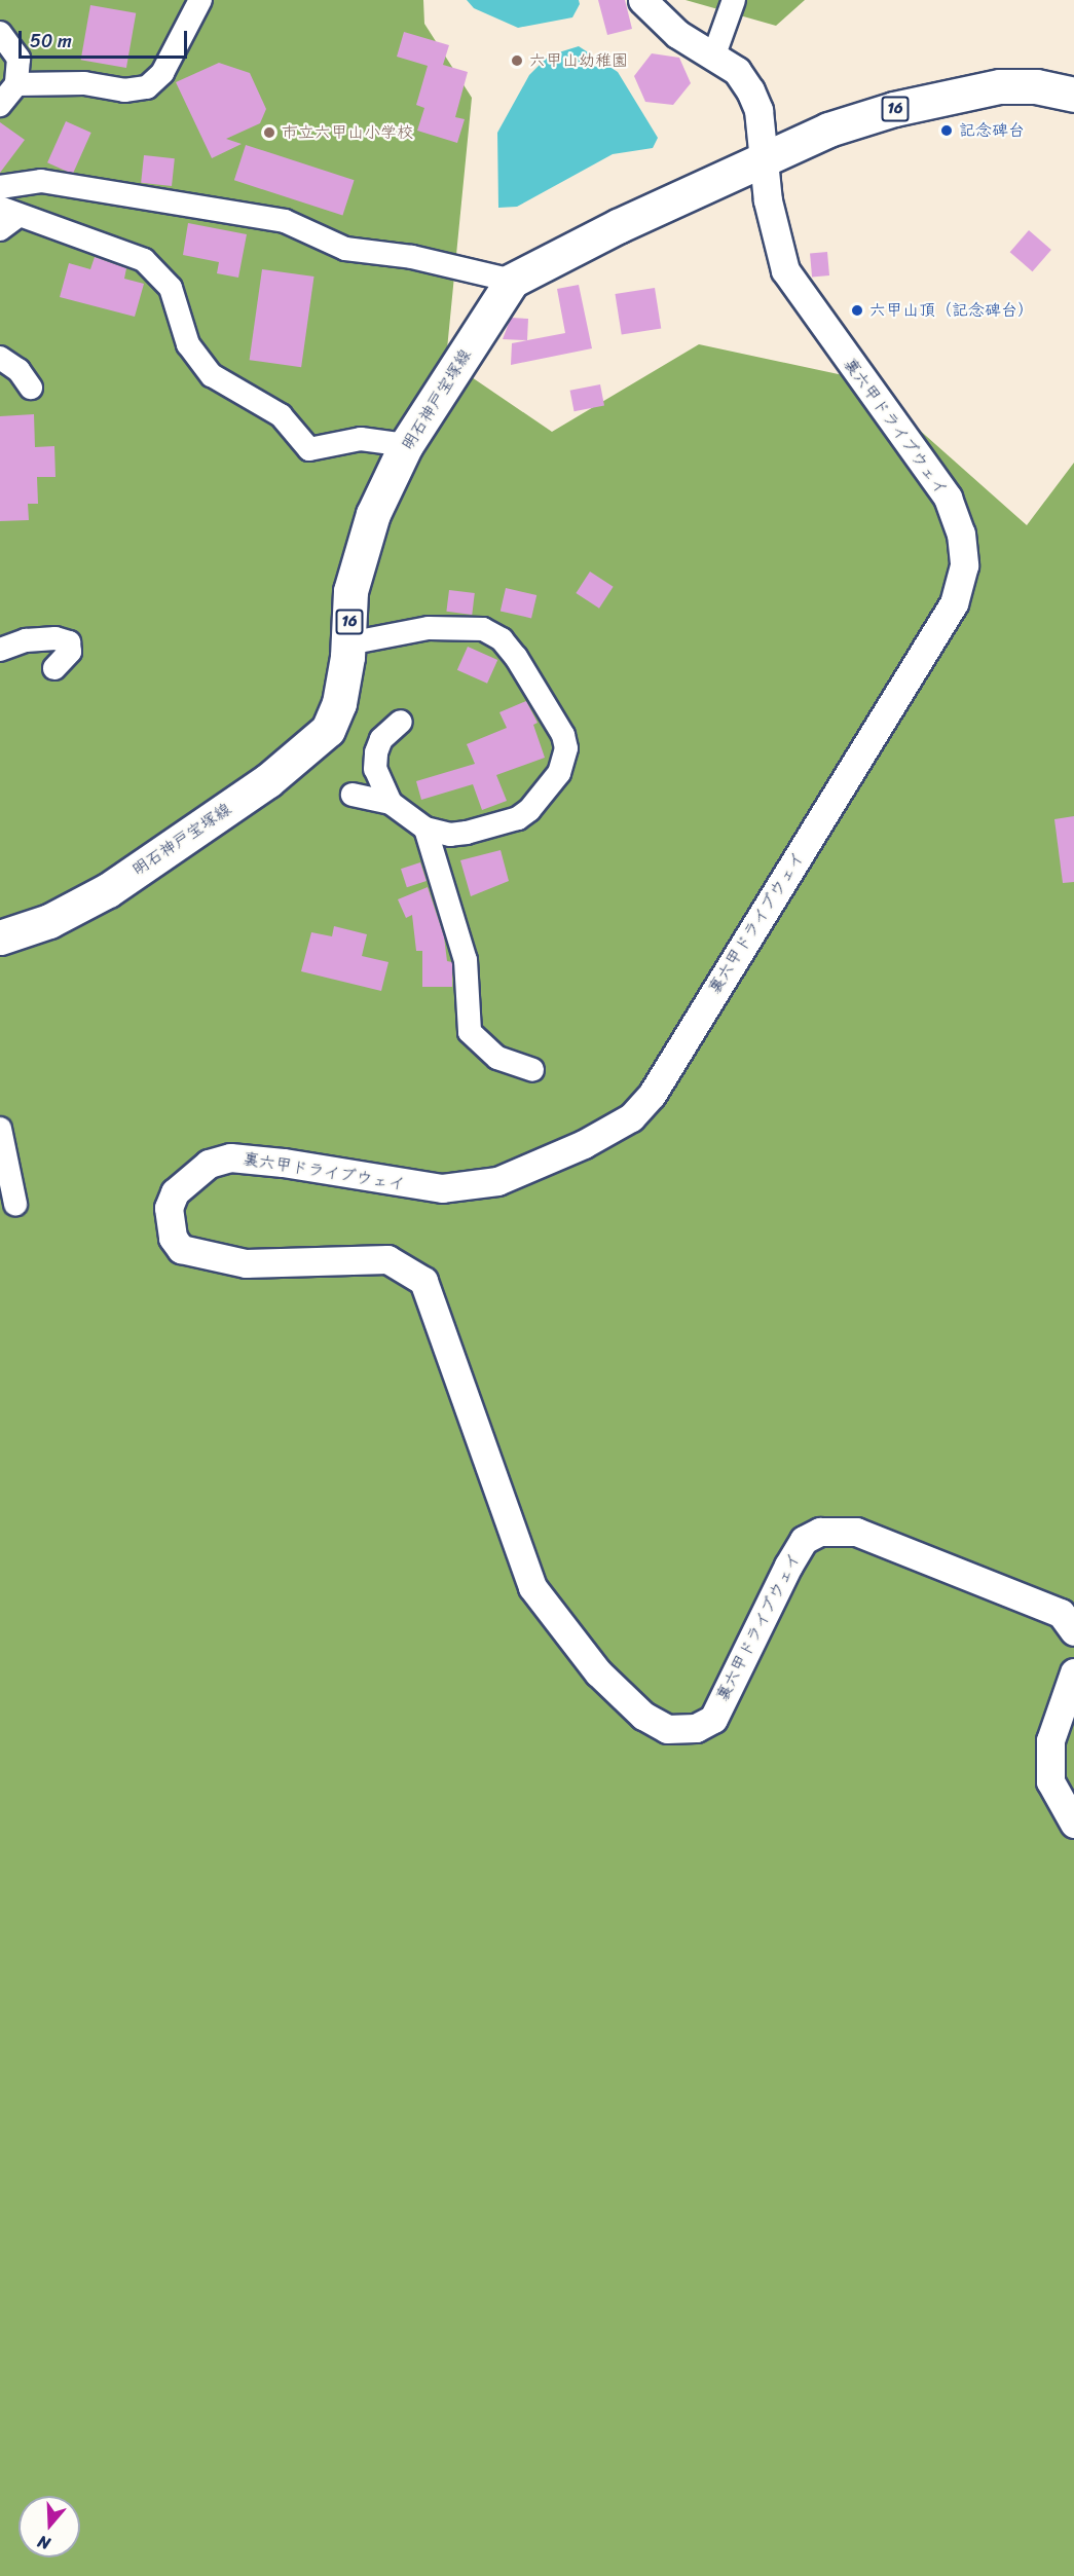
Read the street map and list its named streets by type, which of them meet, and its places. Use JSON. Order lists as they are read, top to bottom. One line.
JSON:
{"streets":{"main road":["16","明石神戸宝塚線"],"street":["裏六甲ドライブウェイ"]},"crossings":[["16","明石神戸宝塚線"],["16","裏六甲ドライブウェイ"]],"places":["六甲山幼稚園","記念碑台","市立六甲山小学校","六甲山頂（記念碑台）"],"scale_bar":"50 m","north":"bottom"}
